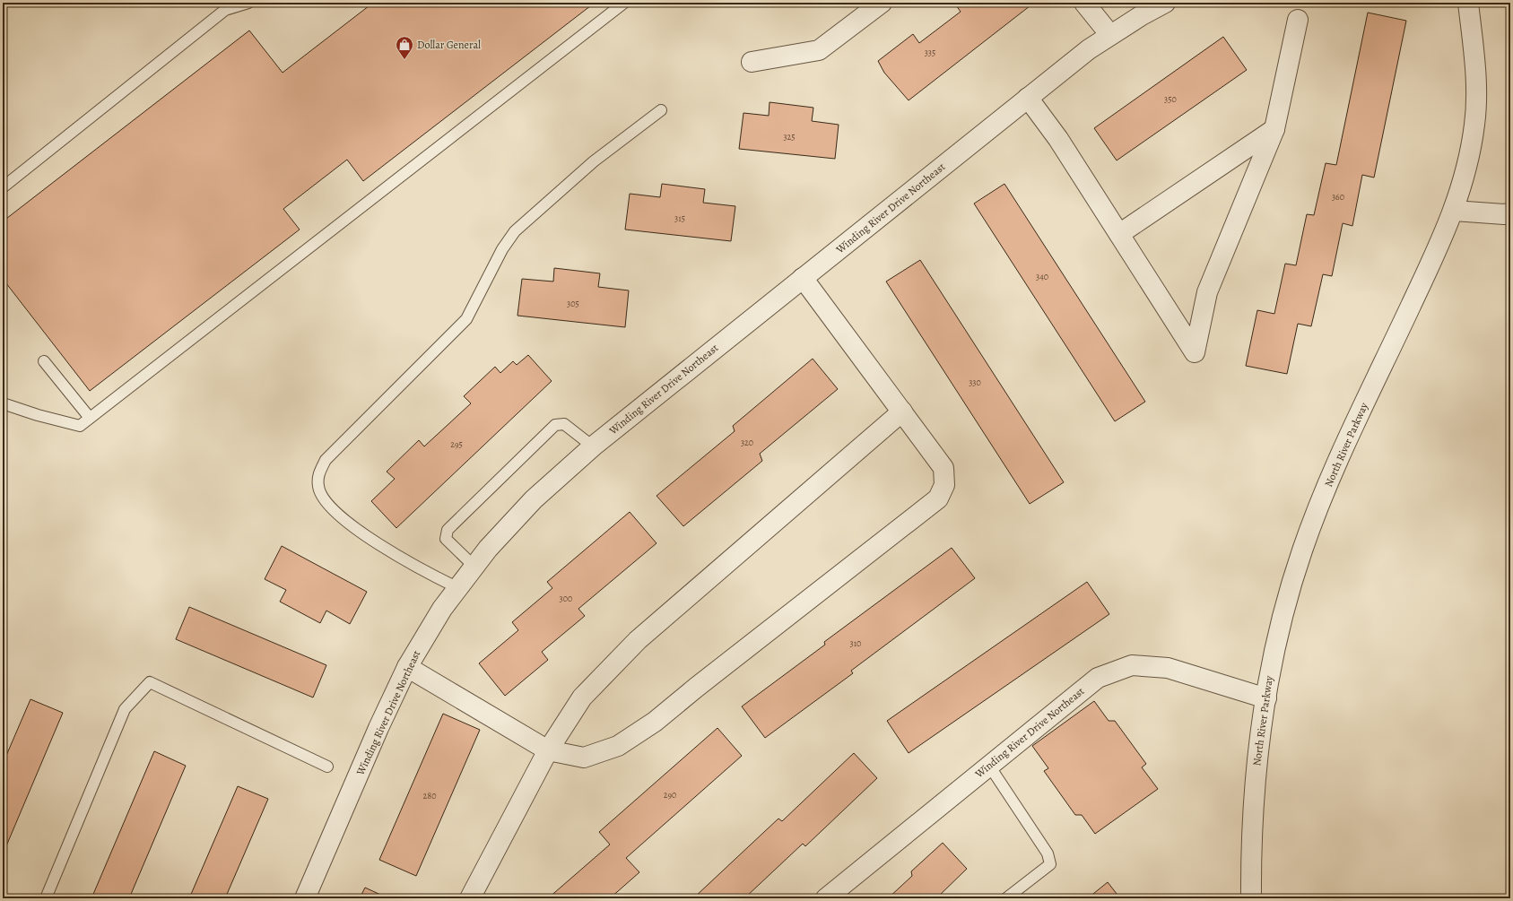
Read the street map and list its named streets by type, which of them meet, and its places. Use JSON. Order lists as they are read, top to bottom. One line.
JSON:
{"streets":{"street":["Winding River Drive Northeast","North River Parkway"]},"crossings":[["Winding River Drive Northeast","North River Parkway"]],"places":{"shop":["Dollar General"]},"house_numbers":["335","350","325","360","315","340","305","330","320","295","300","310","290","280"]}
